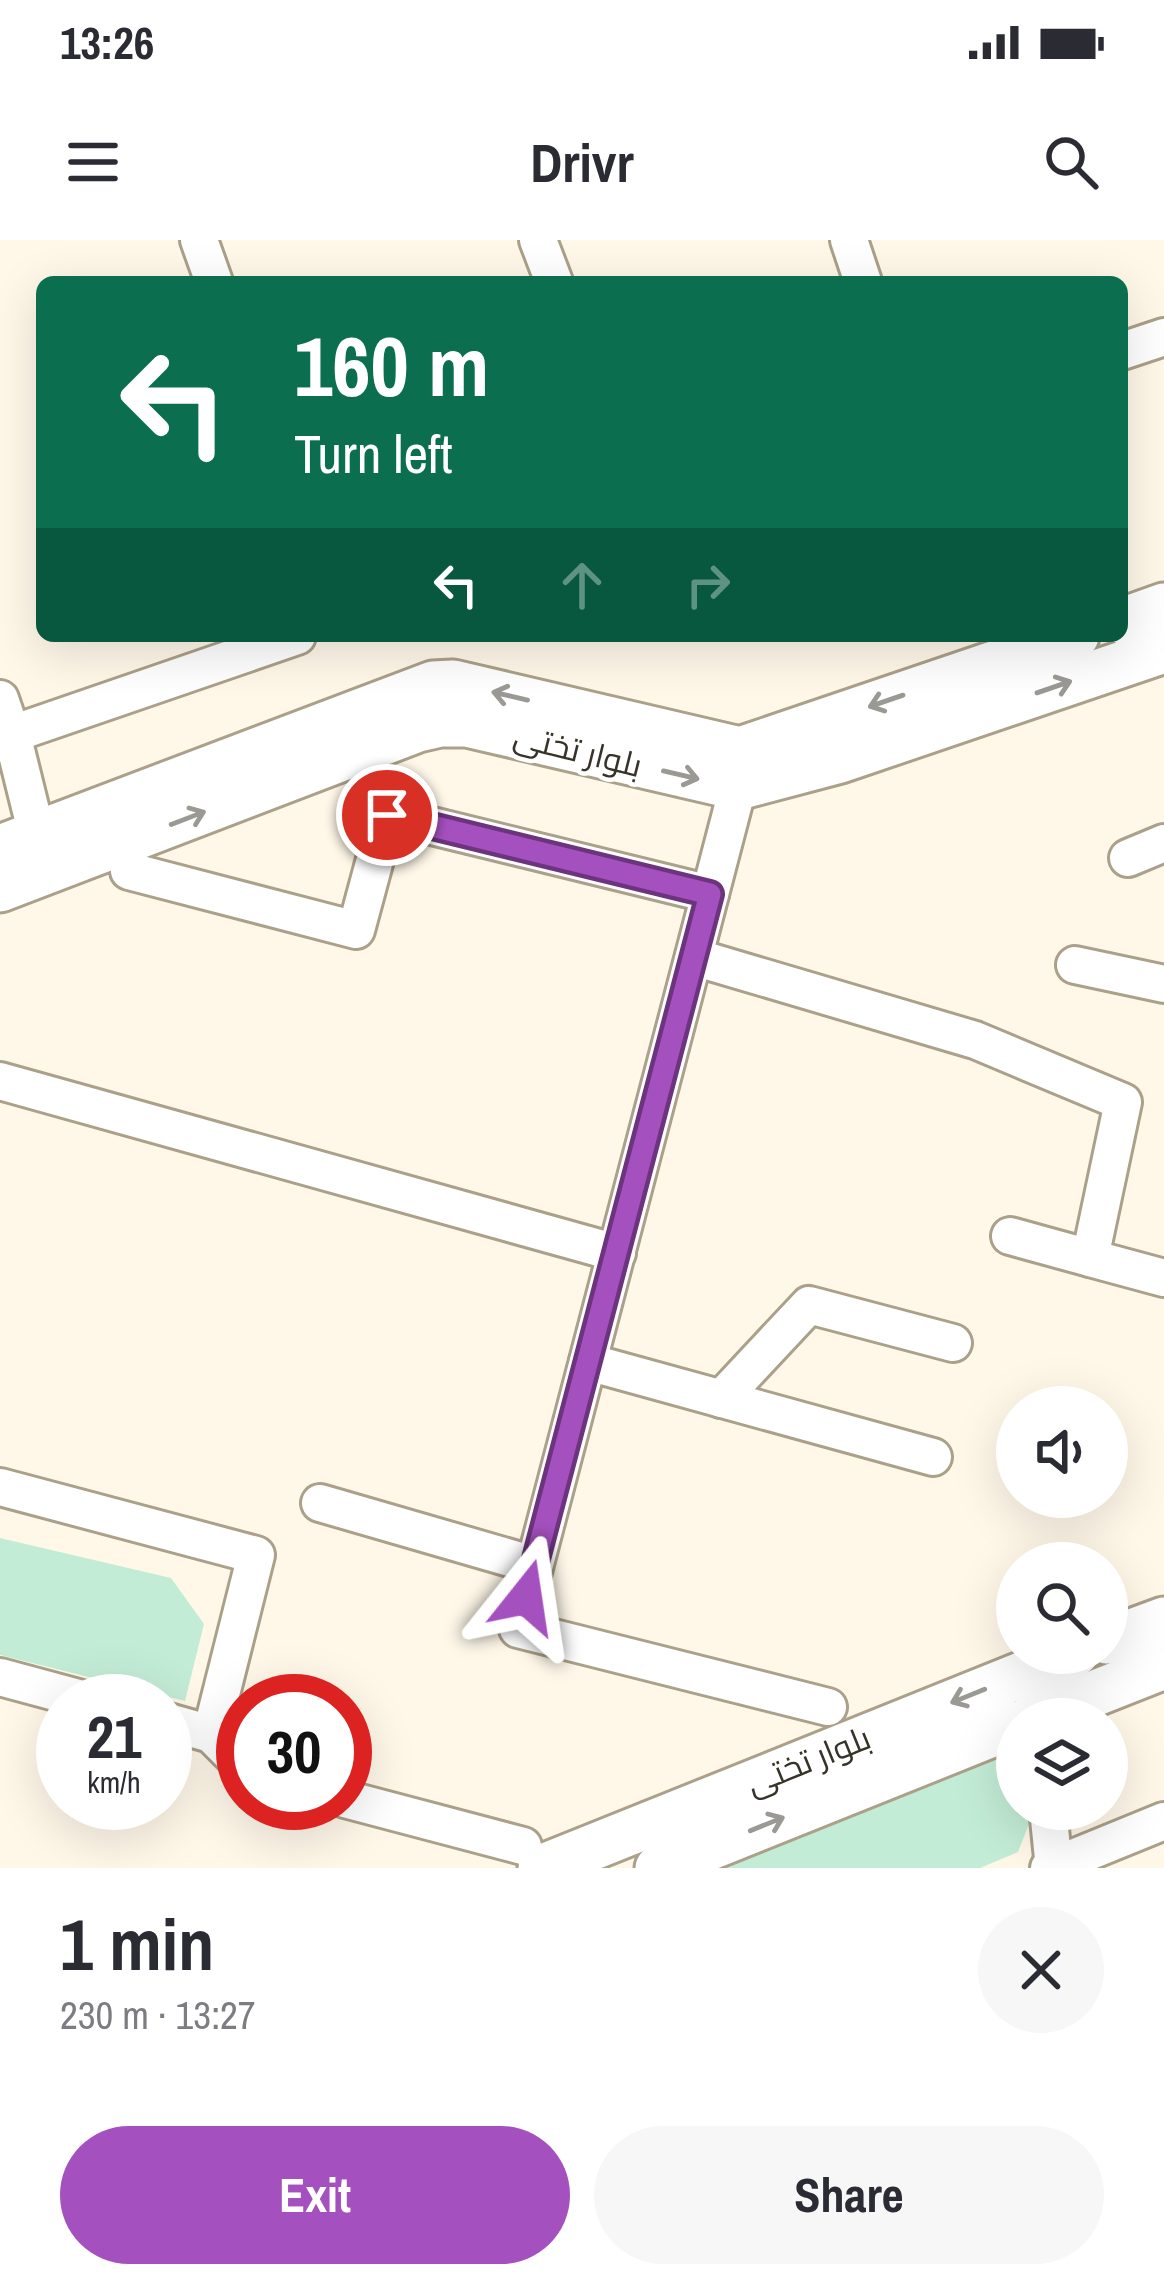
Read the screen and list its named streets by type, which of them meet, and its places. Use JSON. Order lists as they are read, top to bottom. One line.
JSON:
{"streets":{"street":["بلوار تختی"]},"page":{"status":"13:26","header":"Drivr","turn":["160 m","Turn left"],"speed":"21 km/h","limit":"30","heading":["1 min","230 m · 13:27"],"buttons":["Exit","Share"]}}
